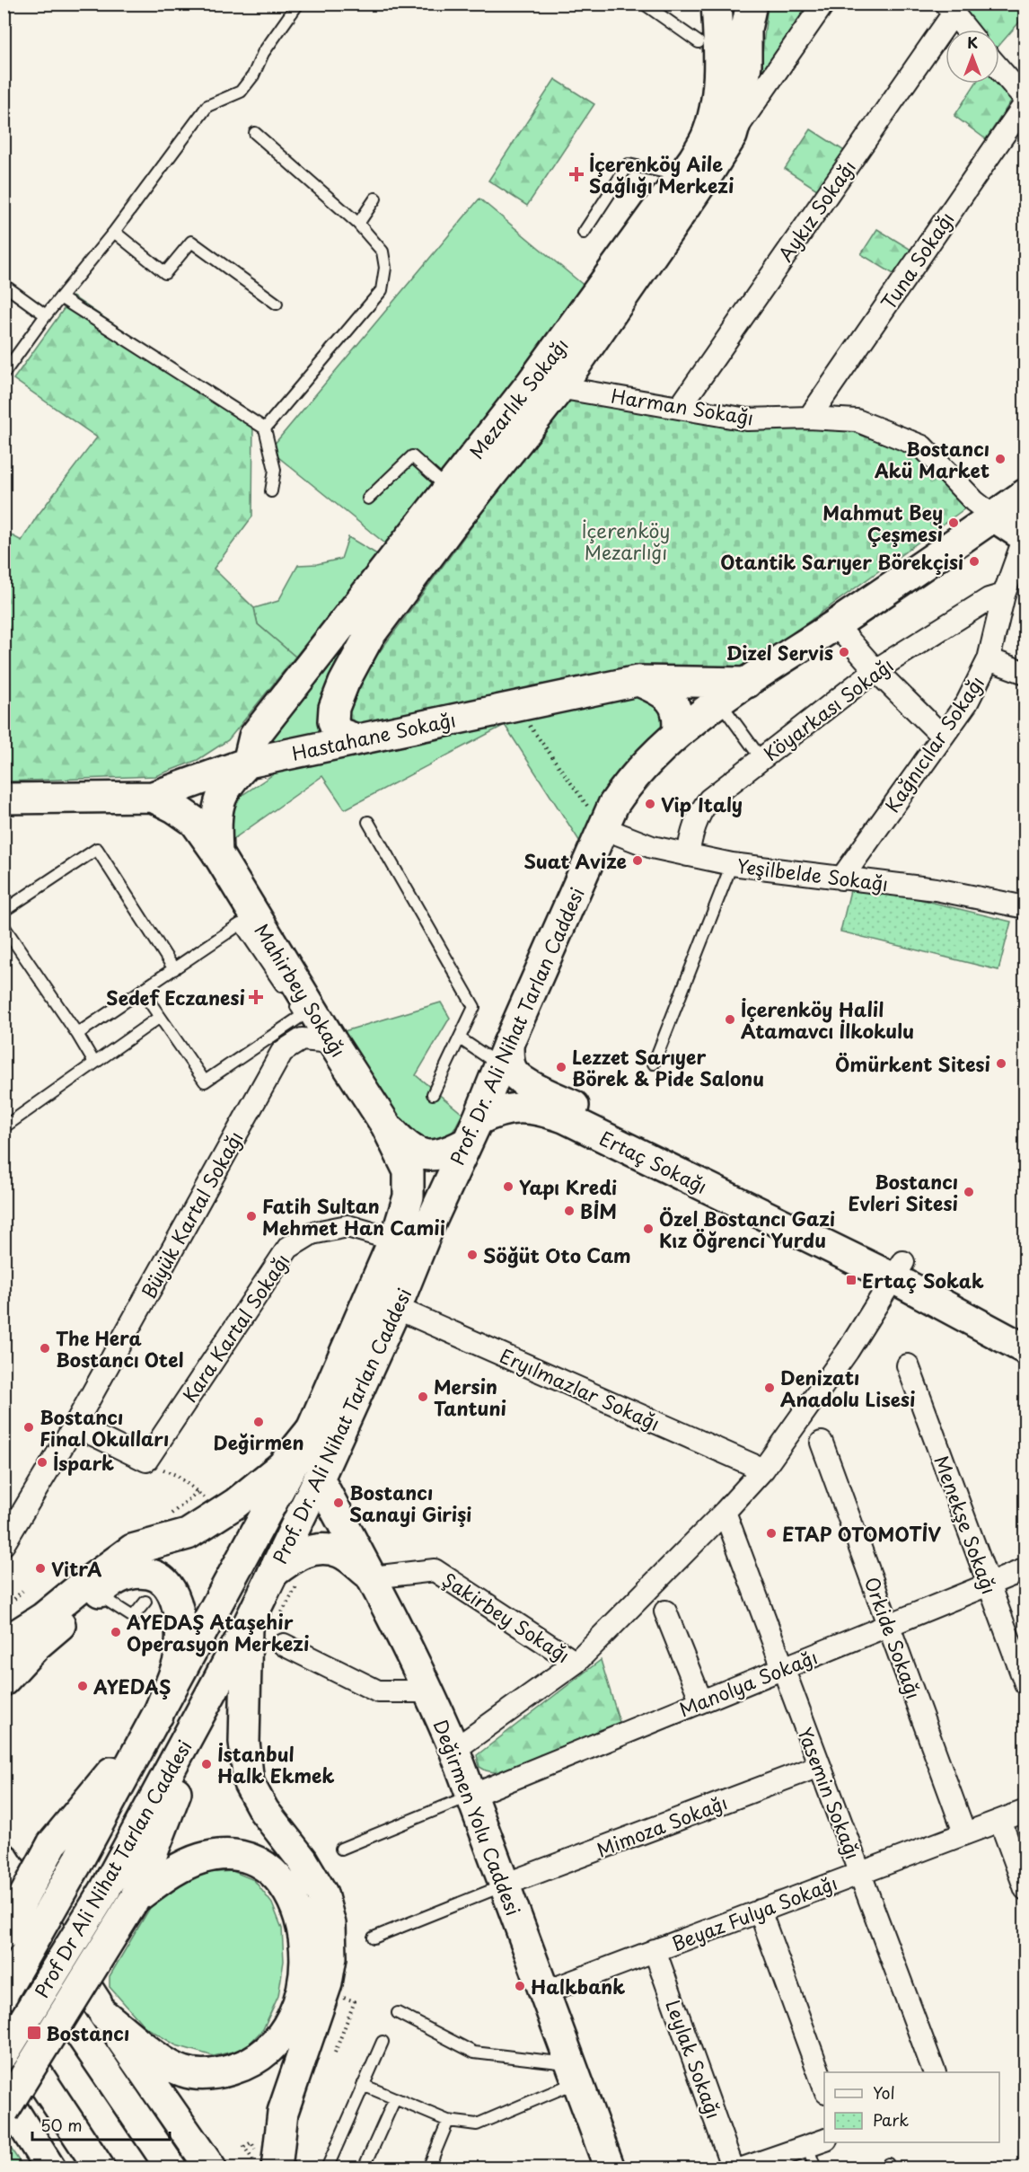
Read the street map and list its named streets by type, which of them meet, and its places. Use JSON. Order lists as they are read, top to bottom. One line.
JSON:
{"streets":{"main road":["Mezarlık Sokağı","Hastahane Sokağı","Mahirbey Sokağı","Prof. Dr. Ali Nihat Tarlan Caddesi","Ertaç Sokağı","Değirmen Yolu Caddesi","Prof Dr Ali Nihat Tarlan Caddesi"],"street":["Aykız Sokağı","Tuna Sokağı","Harman Sokağı","Köyarkası Sokağı","Kağnıcılar Sokağı","Yeşilbelde Sokağı","Büyük Kartal Sokağı","Kara Kartal Sokağı","Eryılmazlar Sokağı","Menekşe Sokağı","Şakirbey Sokağı","Orkide Sokağı","Manolya Sokağı","Yasemin Sokağı","Mimoza Sokağı","Beyaz Fulya Sokağı","Leylak Sokağı"]},"crossings":[["Aykız Sokağı","Harman Sokağı"],["Tuna Sokağı","Harman Sokağı"],["Mezarlık Sokağı","Harman Sokağı"],["Mezarlık Sokağı","Hastahane Sokağı"],["Mezarlık Sokağı","Mahirbey Sokağı"],["Harman Sokağı","Prof. Dr. Ali Nihat Tarlan Caddesi"],["Köyarkası Sokağı","Kağnıcılar Sokağı"],["Köyarkası Sokağı","Yeşilbelde Sokağı"],["Hastahane Sokağı","Mahirbey Sokağı"],["Hastahane Sokağı","Prof. Dr. Ali Nihat Tarlan Caddesi"],["Kağnıcılar Sokağı","Yeşilbelde Sokağı"],["Yeşilbelde Sokağı","Prof. Dr. Ali Nihat Tarlan Caddesi"],["Mahirbey Sokağı","Prof. Dr. Ali Nihat Tarlan Caddesi"],["Mahirbey Sokağı","Ertaç Sokağı"],["Mahirbey Sokağı","Büyük Kartal Sokağı"],["Prof. Dr. Ali Nihat Tarlan Caddesi","Ertaç Sokağı"],["Prof. Dr. Ali Nihat Tarlan Caddesi","Kara Kartal Sokağı"],["Prof. Dr. Ali Nihat Tarlan Caddesi","Eryılmazlar Sokağı"],["Prof. Dr. Ali Nihat Tarlan Caddesi","Değirmen Yolu Caddesi"],["Prof. Dr. Ali Nihat Tarlan Caddesi","Prof Dr Ali Nihat Tarlan Caddesi"],["Menekşe Sokağı","Manolya Sokağı"],["Şakirbey Sokağı","Değirmen Yolu Caddesi"],["Orkide Sokağı","Manolya Sokağı"],["Orkide Sokağı","Beyaz Fulya Sokağı"],["Manolya Sokağı","Yasemin Sokağı"],["Manolya Sokağı","Değirmen Yolu Caddesi"],["Yasemin Sokağı","Mimoza Sokağı"],["Yasemin Sokağı","Beyaz Fulya Sokağı"],["Değirmen Yolu Caddesi","Mimoza Sokağı"],["Değirmen Yolu Caddesi","Beyaz Fulya Sokağı"],["Beyaz Fulya Sokağı","Leylak Sokağı"]],"parks":["İçerenköy Mezarlığı"],"places":{"health":["İçerenköy Aile Sağlığı Merkezi","Sedef Eczanesi"],"other":["Bostancı Akü Market","Mahmut Bey Çeşmesi","Otantik Sarıyer Börekçisi","Dizel Servis","Vip Italy","Suat Avize","İçerenköy Halil Atamavcı İlkokulu","Ömürkent Sitesi","Lezzet Sarıyer Börek & Pide Salonu","Yapı Kredi","Bostancı Evleri Sitesi","BİM","Fatih Sultan Mehmet Han Camii","Özel Bostancı Gazi Kız Öğrenci Yurdu","Söğüt Oto Cam","The Hera Bostancı Otel","Denizatı Anadolu Lisesi","Mersin Tantuni","Değirmen","Bostancı Final Okulları","İspark","Bostancı Sanayi Girişi","ETAP OTOMOTİV","VitrA","AYEDAŞ Ataşehir Operasyon Merkezi","AYEDAŞ","İstanbul Halk Ekmek","Halkbank"],"transit":["Ertaç Sokak","Bostancı"]},"legend":["Yol","Park"],"scale_bar":"50 m","north":"top"}
